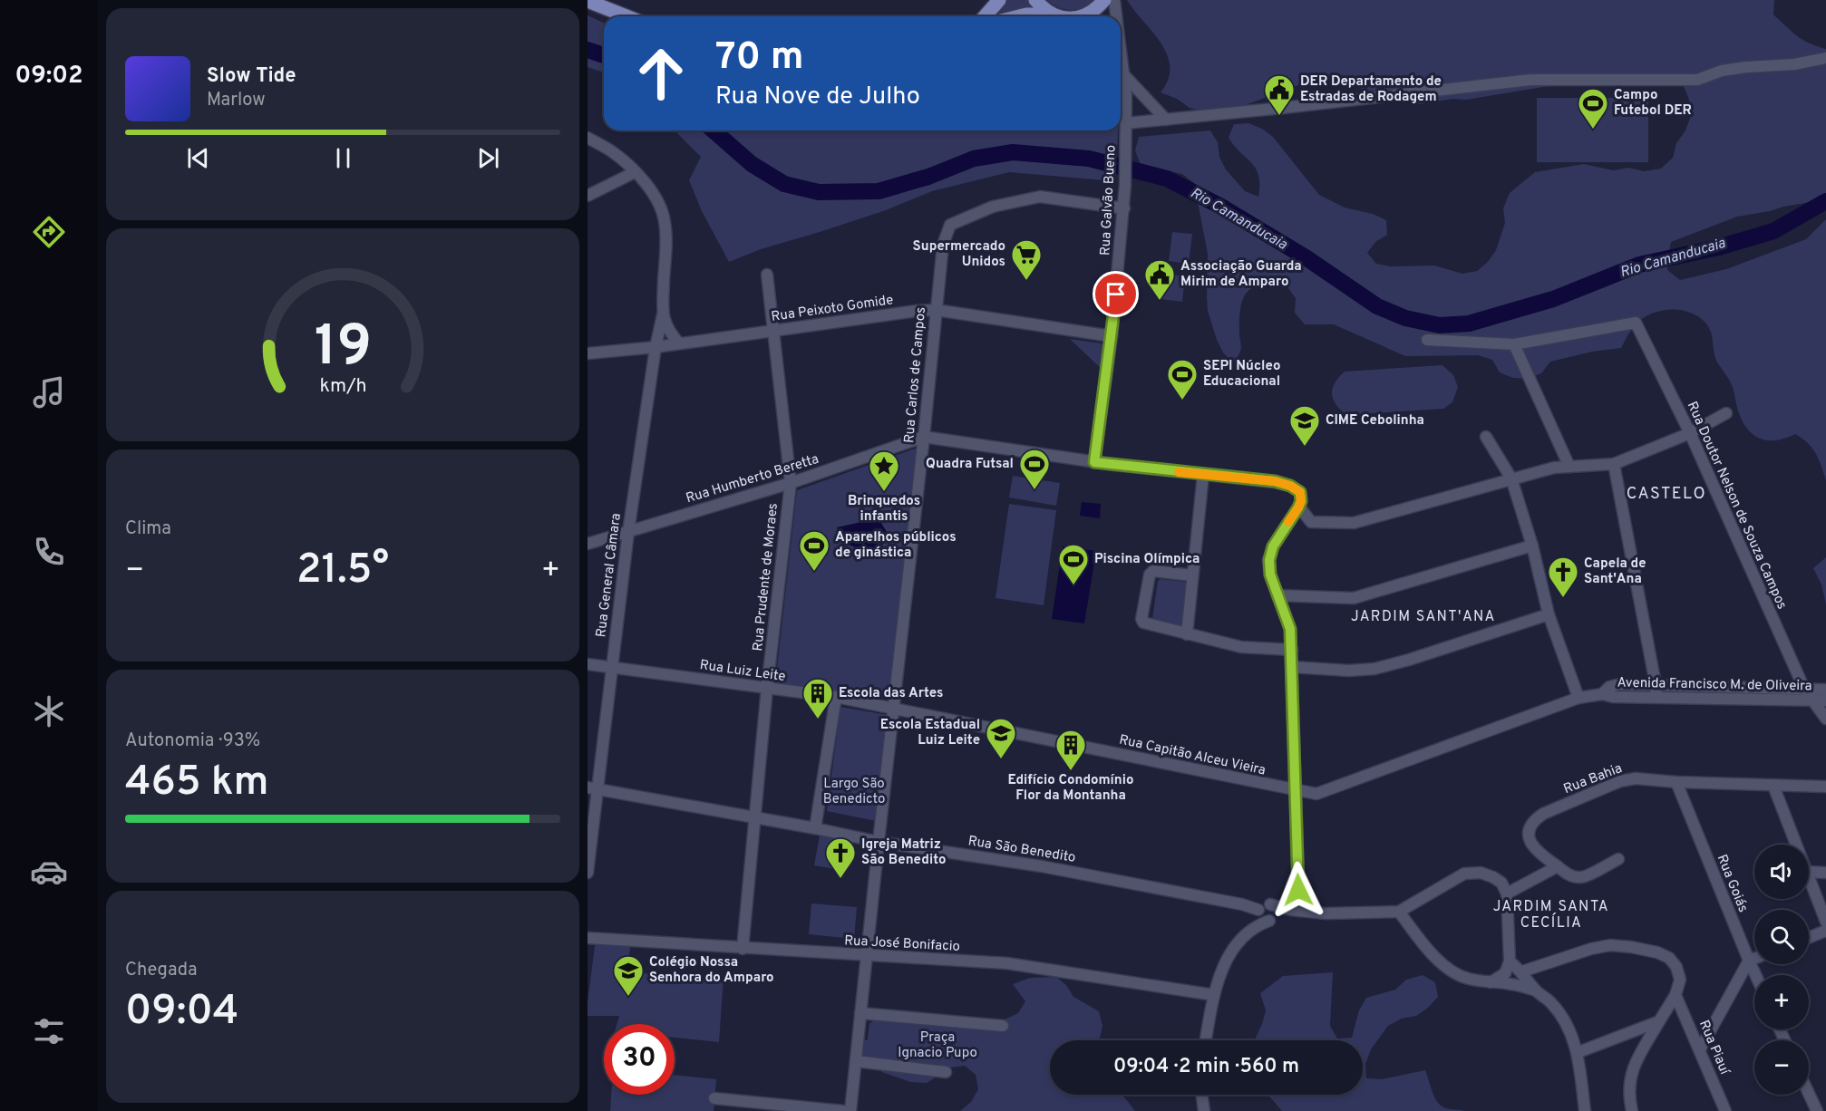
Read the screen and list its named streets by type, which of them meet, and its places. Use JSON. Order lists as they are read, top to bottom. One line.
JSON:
{"streets":{"street":["Rua Galvão Bueno","Rua Peixoto Gomide","Rua Carlos de Campos","Rua Humberto Beretta","Rua Doutor Nelson de Souza Campos","Rua General Câmara","Rua Prudente de Moraes","Rua Luiz Leite","Avenida Francisco M. de Oliveira","Rua Capitão Alceu Vieira","Rua Bahia","Rua São Benedito","Rua Goiás","Rua José Bonifacio","Rua Piauí"]},"crossings":[["Rua Galvão Bueno","Rua Peixoto Gomide"],["Rua Galvão Bueno","Rua Carlos de Campos"],["Rua Peixoto Gomide","Rua Carlos de Campos"],["Rua Peixoto Gomide","Rua General Câmara"],["Rua Peixoto Gomide","Rua Prudente de Moraes"],["Rua Carlos de Campos","Rua Humberto Beretta"],["Rua Carlos de Campos","Rua Luiz Leite"],["Rua Carlos de Campos","Rua Capitão Alceu Vieira"],["Rua Carlos de Campos","Rua São Benedito"],["Rua Humberto Beretta","Rua General Câmara"],["Rua Humberto Beretta","Rua Prudente de Moraes"],["Rua Doutor Nelson de Souza Campos","Avenida Francisco M. de Oliveira"],["Rua General Câmara","Rua Luiz Leite"],["Rua General Câmara","Rua São Benedito"],["Rua Prudente de Moraes","Rua Luiz Leite"],["Rua Prudente de Moraes","Rua São Benedito"],["Rua Prudente de Moraes","Rua José Bonifacio"],["Rua Luiz Leite","Rua Capitão Alceu Vieira"],["Avenida Francisco M. de Oliveira","Rua Capitão Alceu Vieira"],["Rua Bahia","Rua Goiás"]],"districts":["CASTELO","JARDIM SANT'ANA","JARDIM SANTA CECÍLIA"],"water":["Rio Camanducaia"],"parks":["Largo São Benedicto","Praça Ignacio Pupo"],"places":{"public building":["DER Departamento de Estradas de Rodagem","Associação Guarda Mirim de Amparo"],"sports":["Campo Futebol DER","SEPI Núcleo Educacional","Quadra Futsal","Aparelhos públicos de ginástica","Piscina Olímpica"],"supermarket":["Supermercado Unidos"],"school or university":["CIME Cebolinha","Escola Estadual Luiz Leite","Colégio Nossa Senhora do Amparo"],"place":["Brinquedos infantis"],"church":["Capela de Sant'Ana","Igreja Matriz São Benedito"],"building":["Escola das Artes","Edifício Condomínio Flor da Montanha"]},"page":{"tabs":"09:02","turn":["70 m","Rua Nove de Julho"],"song":["Slow Tide","Marlow"],"tile":["Clima",["Autonomia · 93%","465 km"],["Chegada","09:04"]],"heat":["−","21.5°","+"],"map_buttons":["+","−"],"limit":"30","trip":"09:04 · 2 min · 560 m","gauge":["19","km/h"]}}
